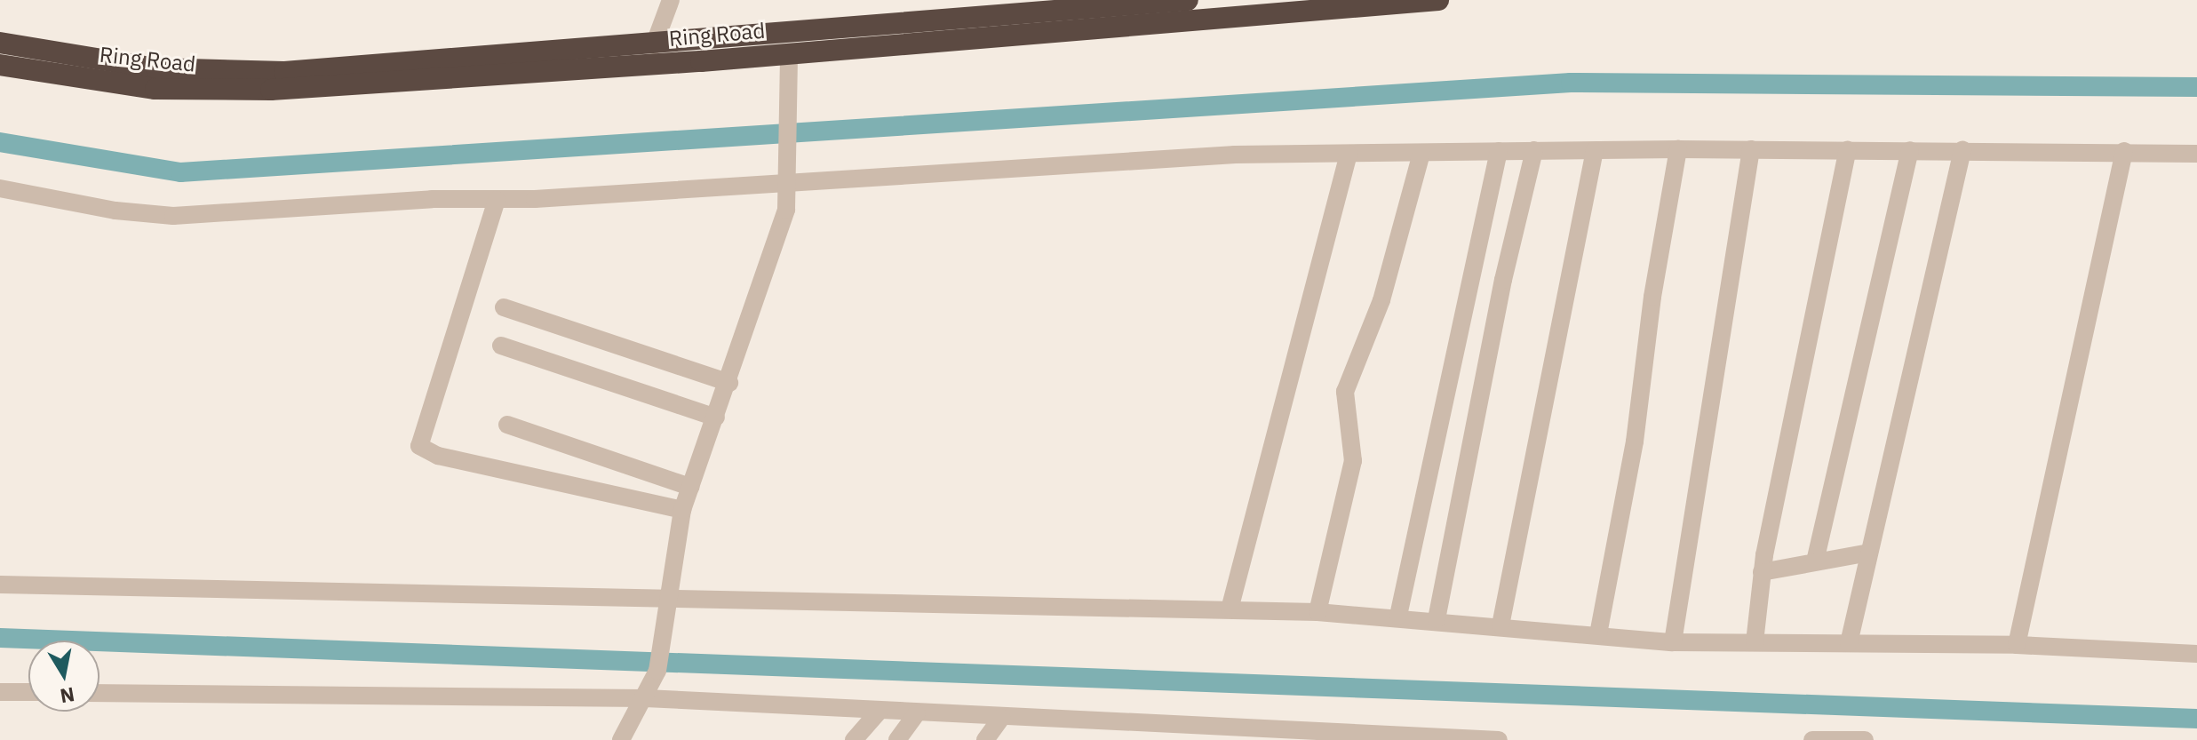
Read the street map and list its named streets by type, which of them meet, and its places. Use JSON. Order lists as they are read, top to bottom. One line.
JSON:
{"streets":{"highway":["Ring Road"]},"north":"bottom"}
